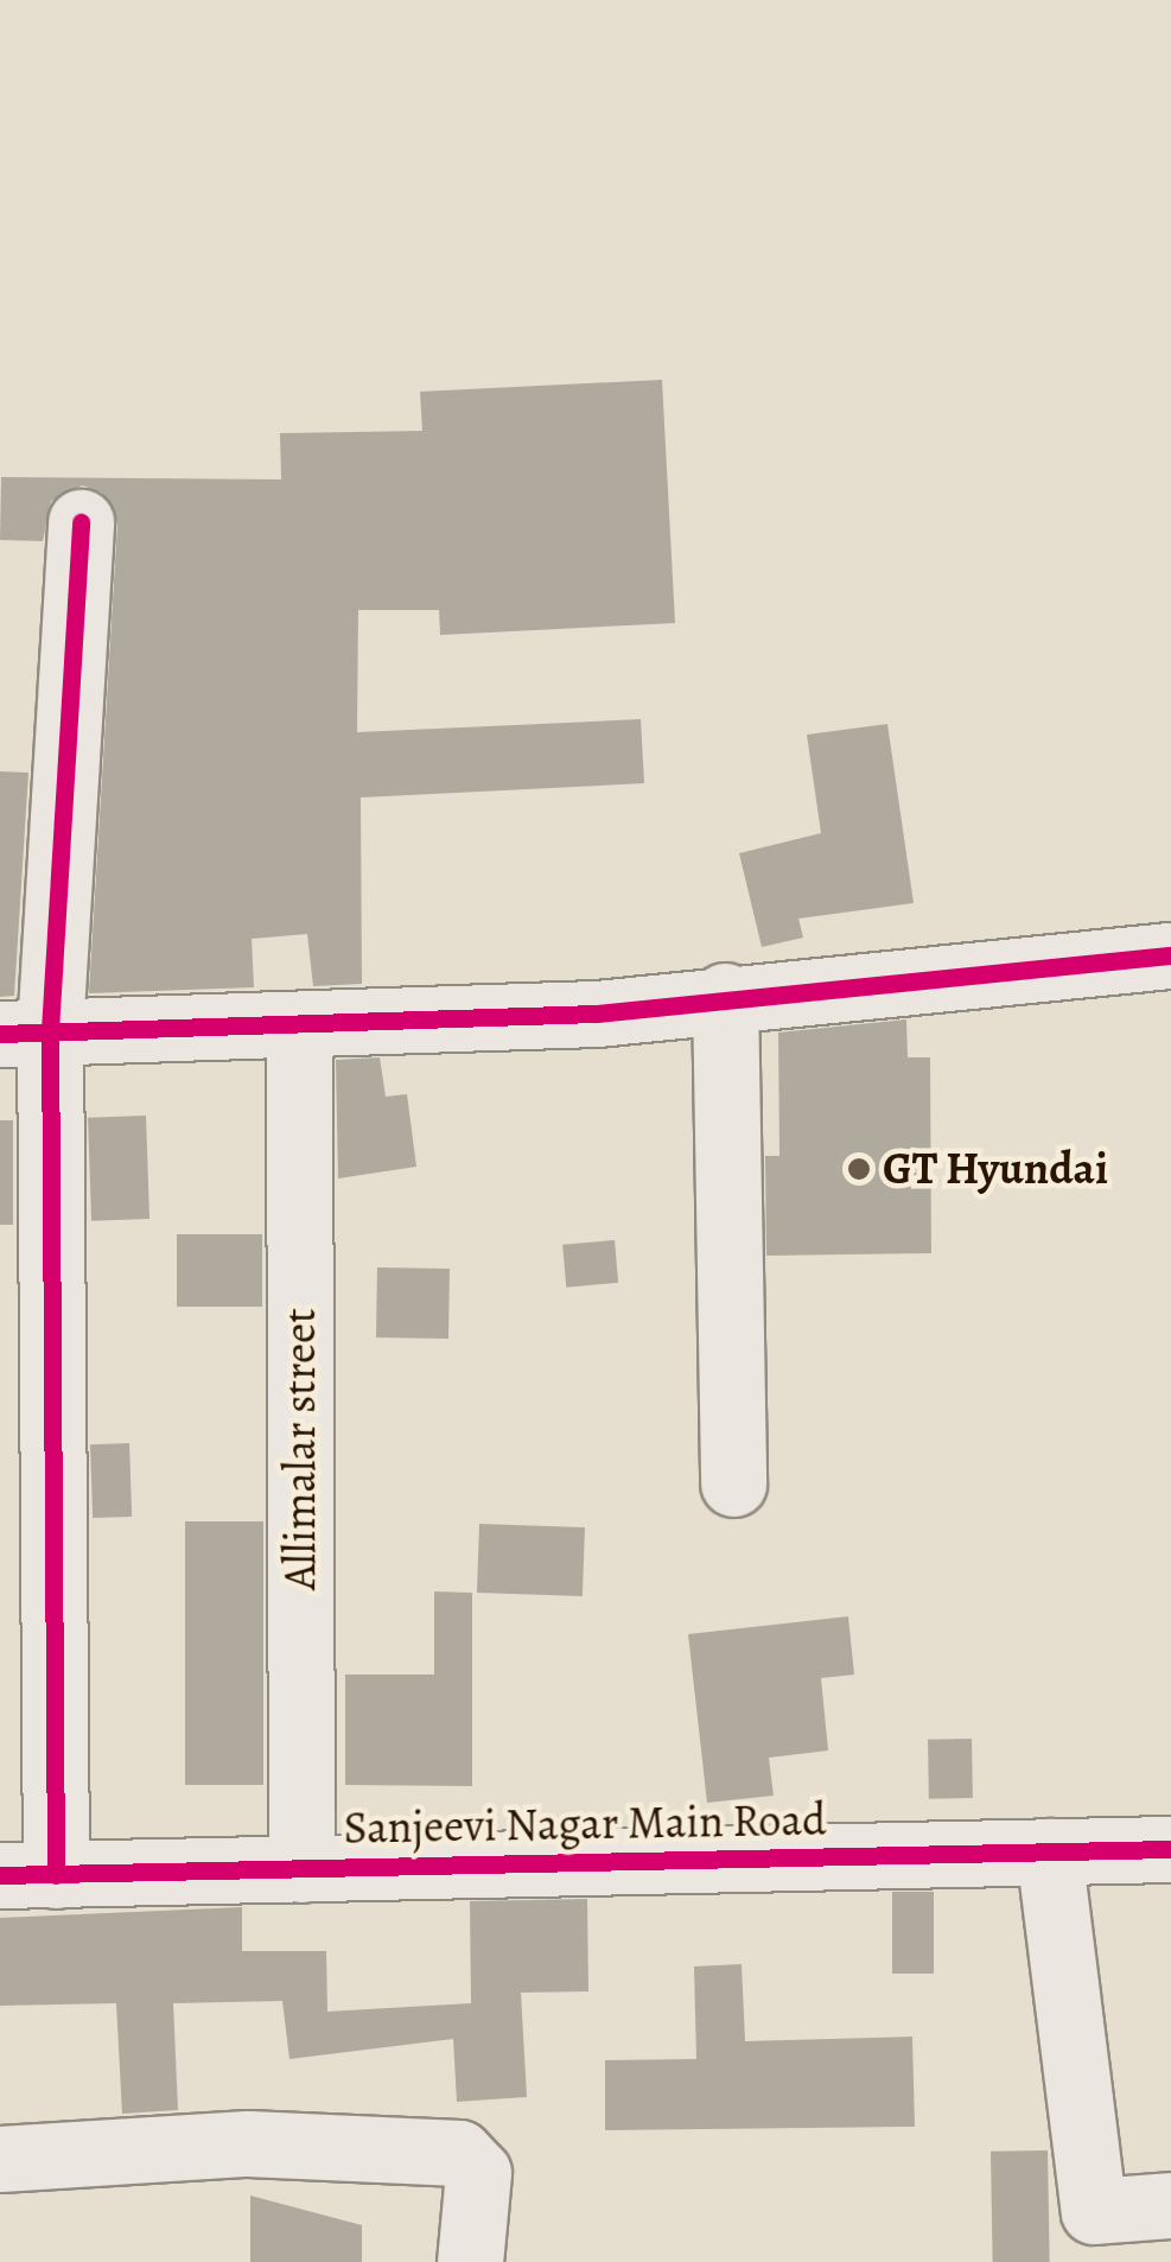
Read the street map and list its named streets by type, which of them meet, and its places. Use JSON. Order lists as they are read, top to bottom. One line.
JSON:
{"streets":{"street":["Allimalar street","Sanjeevi Nagar Main Road"]},"crossings":[["Allimalar street","Sanjeevi Nagar Main Road"]],"places":["GT Hyundai"]}
